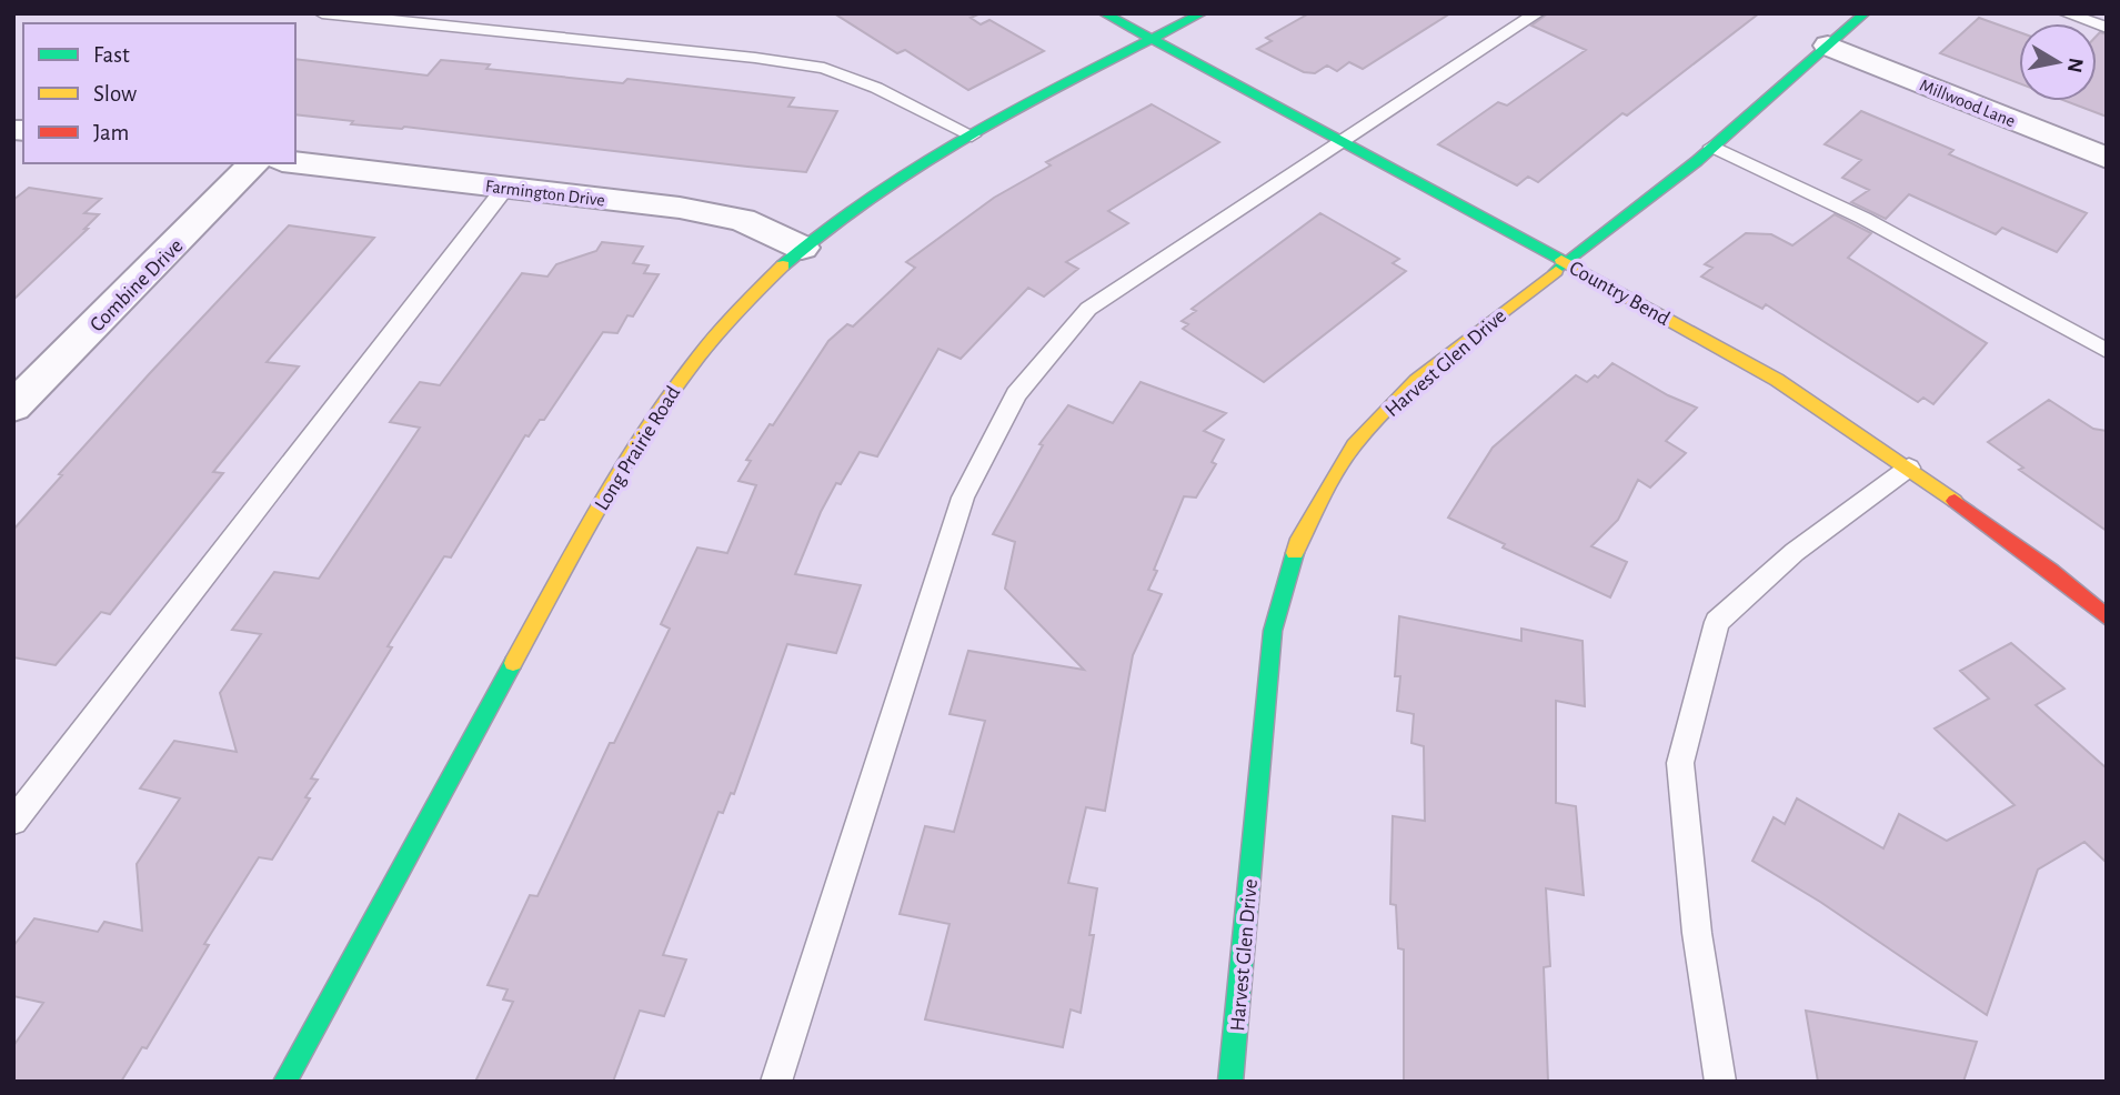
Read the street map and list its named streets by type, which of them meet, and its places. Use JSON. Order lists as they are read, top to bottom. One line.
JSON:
{"streets":{"street":["Millwood Lane","Farmington Drive","Combine Drive","Country Bend","Harvest Glen Drive","Long Prairie Road"]},"crossings":[["Millwood Lane","Harvest Glen Drive"],["Farmington Drive","Long Prairie Road"],["Country Bend","Harvest Glen Drive"],["Country Bend","Long Prairie Road"]],"legend":["Fast","Slow","Jam"],"north":"right"}
